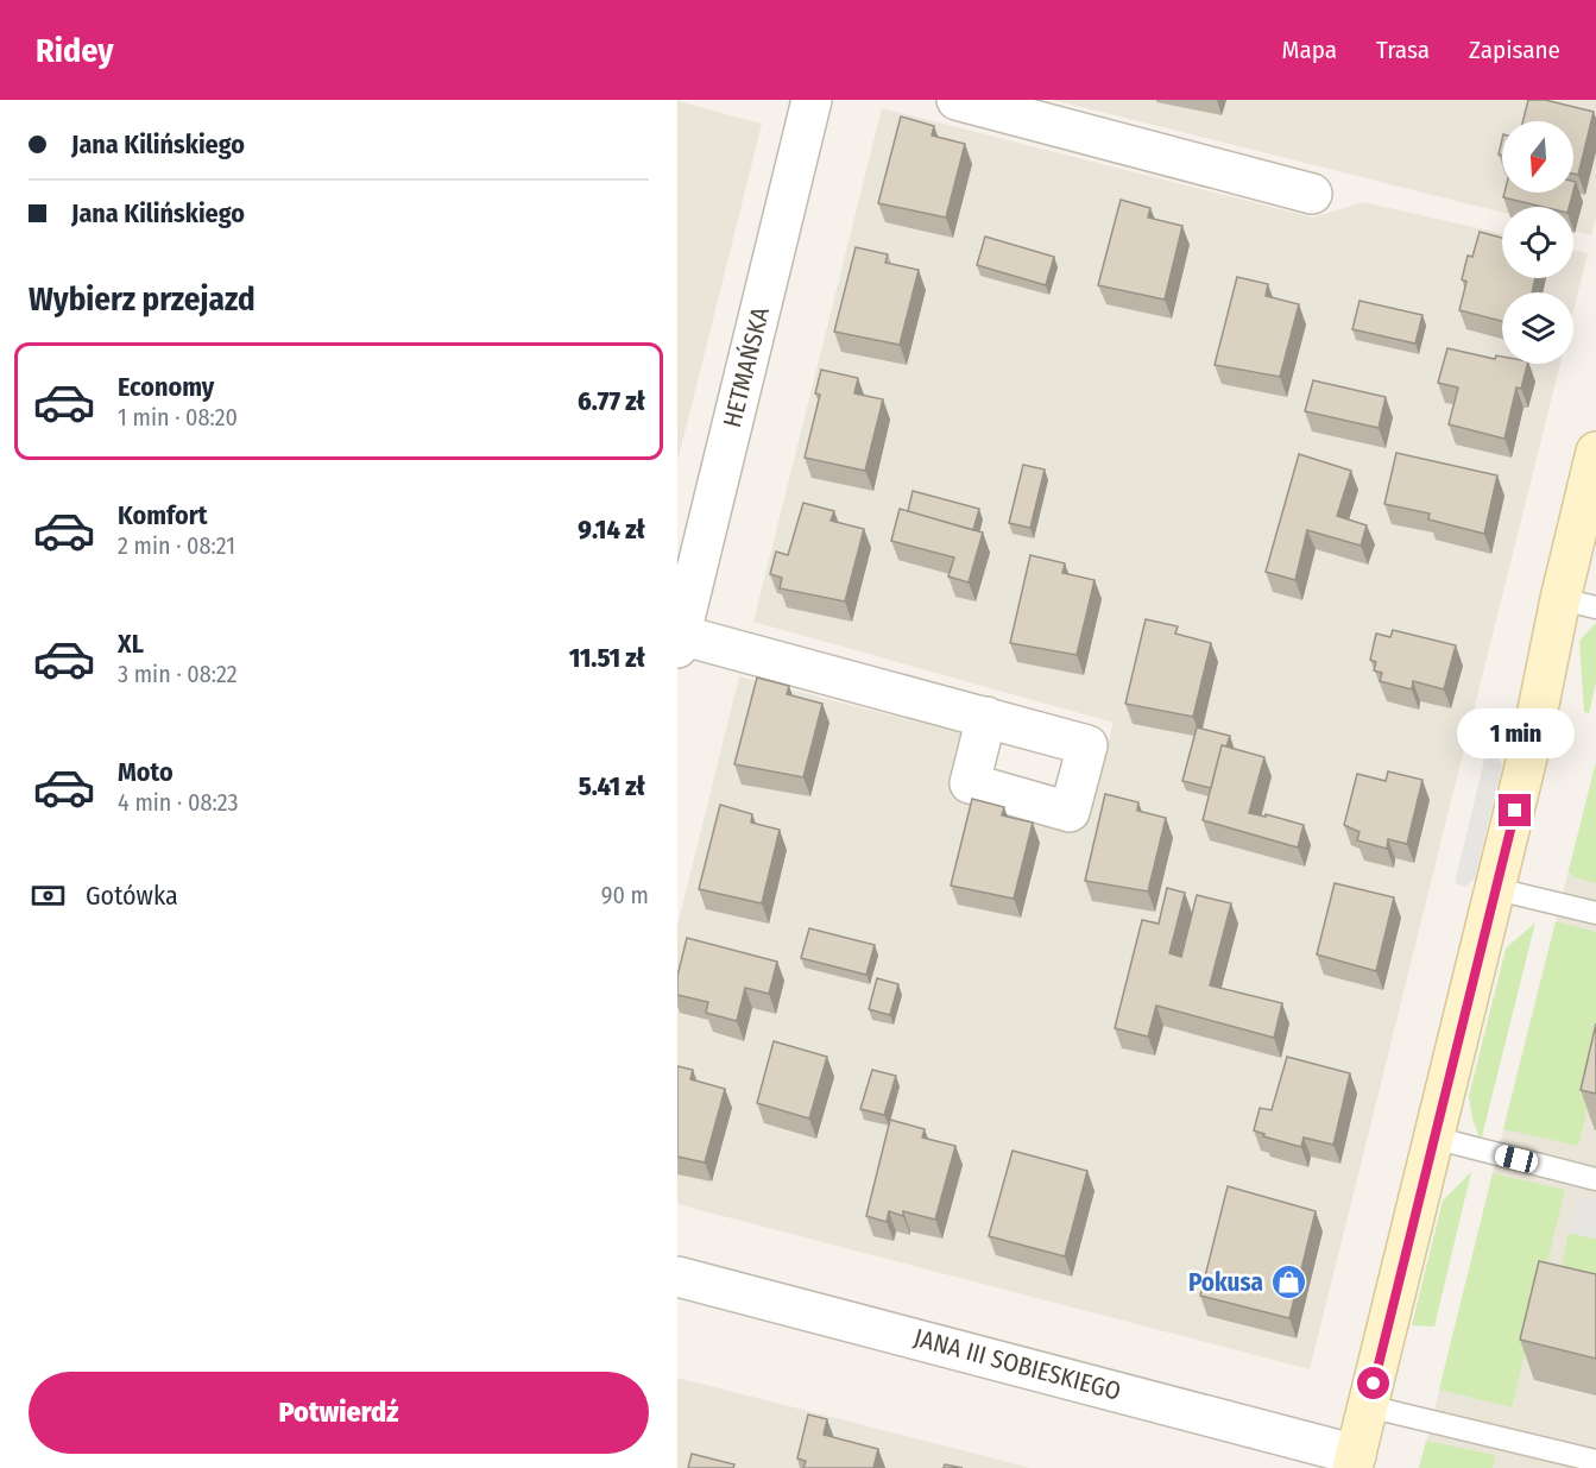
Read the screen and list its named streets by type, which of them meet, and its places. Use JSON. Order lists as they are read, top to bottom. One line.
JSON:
{"streets":{"street":["HETMAŃSKA","JANA III SOBIESKIEGO"]},"places":{"shop":["Pokusa"]},"north":"bottom","page":{"header":"Ridey","nav":["Mapa","Trasa","Zapisane"],"banner":["Jana Kilińskiego","Jana Kilińskiego"],"heading":"Wybierz przejazd","list":[{"name":"Economy","note":"1 min · 08:20","value":"6.77 zł"},{"name":"Komfort","note":"2 min · 08:21","value":"9.14 zł"},{"name":"XL","note":"3 min · 08:22","value":"11.51 zł"},{"name":"Moto","note":"4 min · 08:23","value":"5.41 zł"}],"bubble":"1 min","pay":["Gotówka","90 m"],"buttons":"Potwierdź"}}
